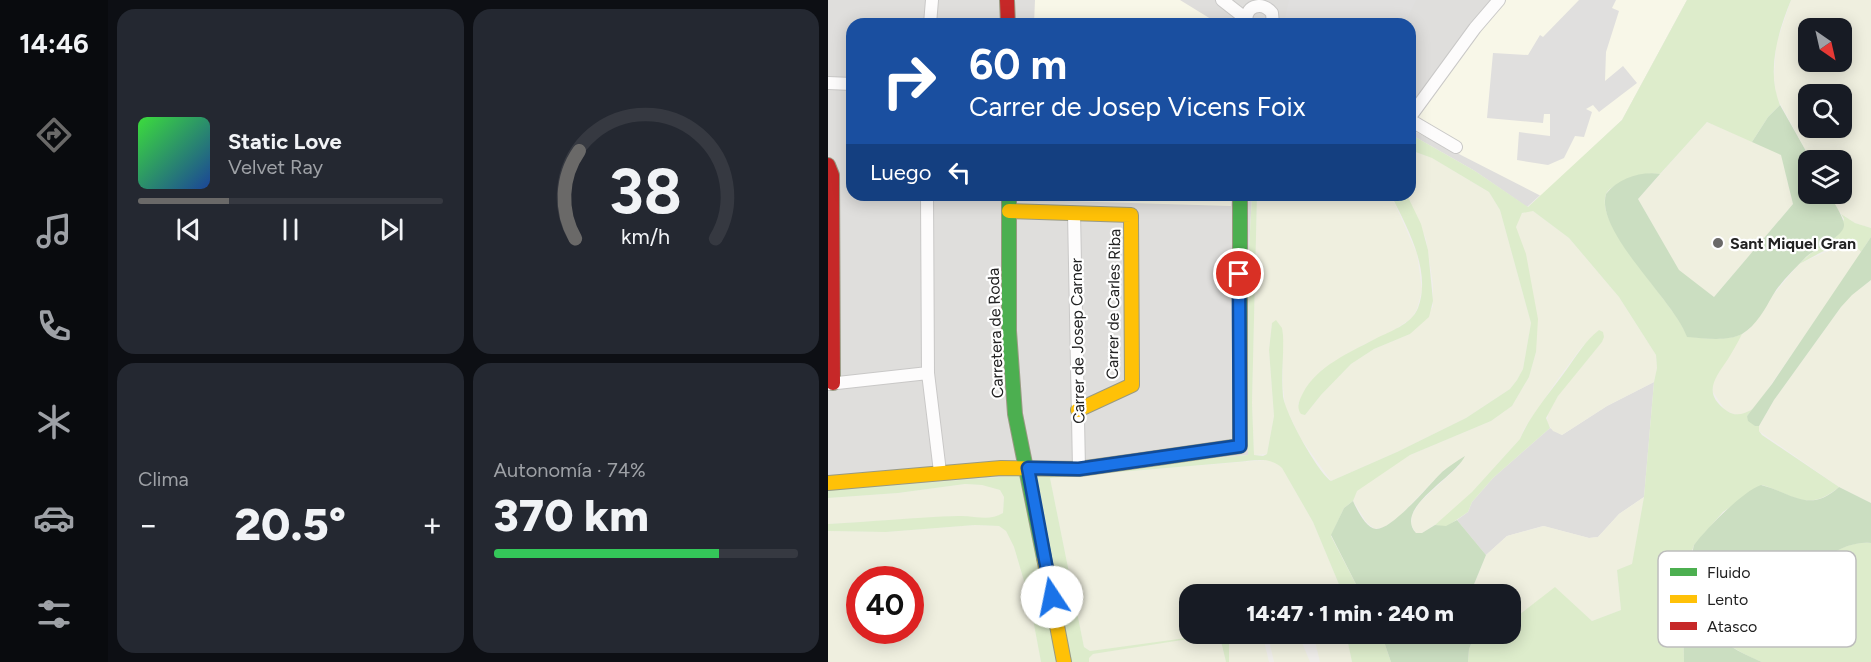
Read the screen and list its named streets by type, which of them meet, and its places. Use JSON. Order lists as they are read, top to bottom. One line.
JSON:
{"streets":{"street":["Carrer de Carles Riba","Carretera de Roda","Carrer de Josep Carner"]},"crossings":[["Carrer de Carles Riba","Carretera de Roda"],["Carrer de Carles Riba","Carrer de Josep Carner"]],"places":["Sant Miquel Gran"],"legend":["Fluido","Lento","Atasco"],"north":"bottom right","page":{"tabs":"14:46","turn":["60 m","Carrer de Josep Vicens Foix"],"song":["Static Love","Velvet Ray"],"then":"Luego","tile":["Clima",["Autonomía · 74%","370 km"]],"heat":["−","20.5°","+"],"limit":"40","trip":"14:47 · 1 min · 240 m","gauge":["38","km/h"]}}
